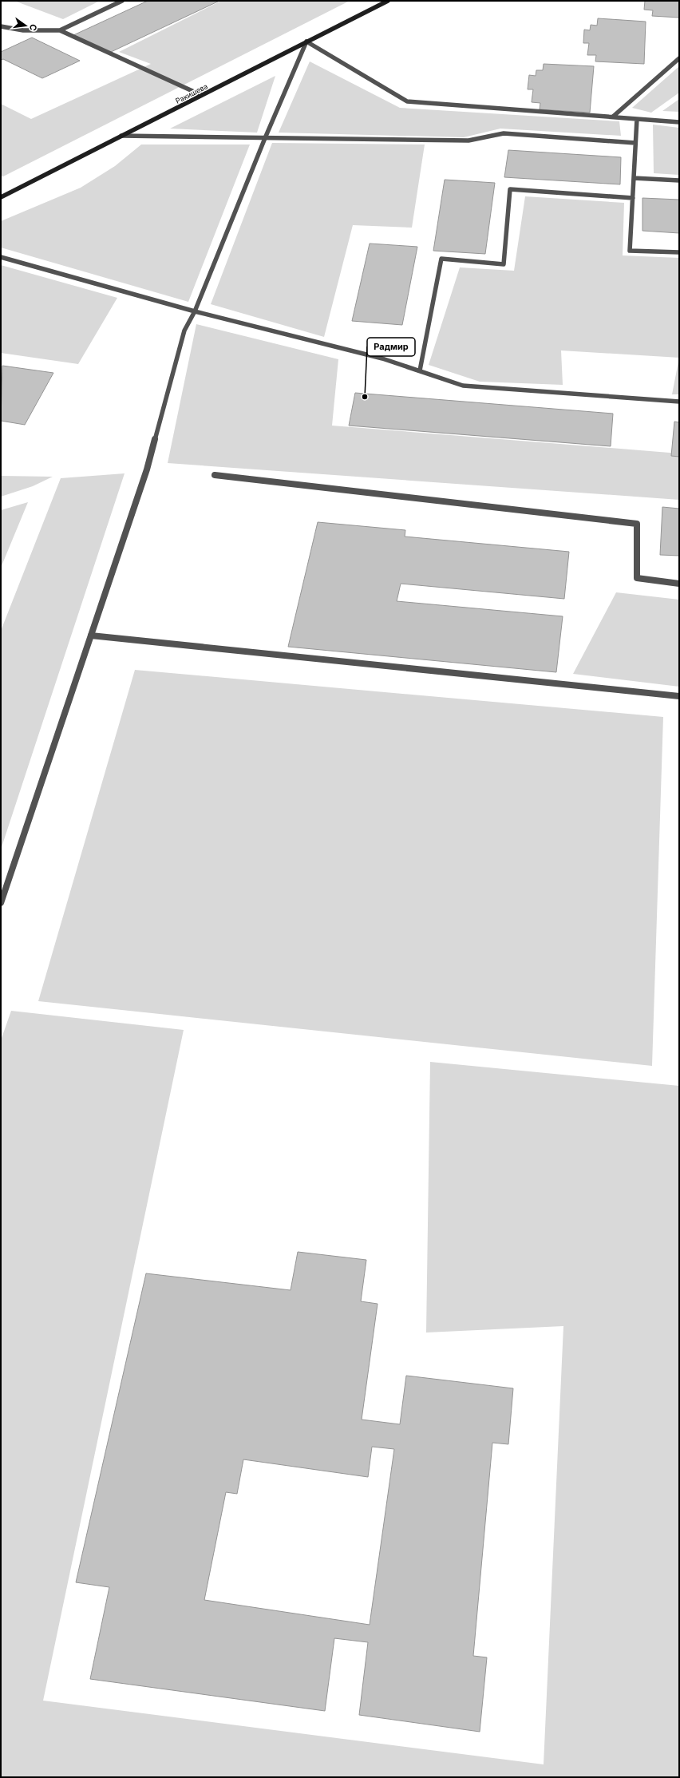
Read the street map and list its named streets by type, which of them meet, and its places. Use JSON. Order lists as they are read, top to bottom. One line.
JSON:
{"streets":{"street":["Ракишева"]},"places":["Радмир"],"north":"right"}
